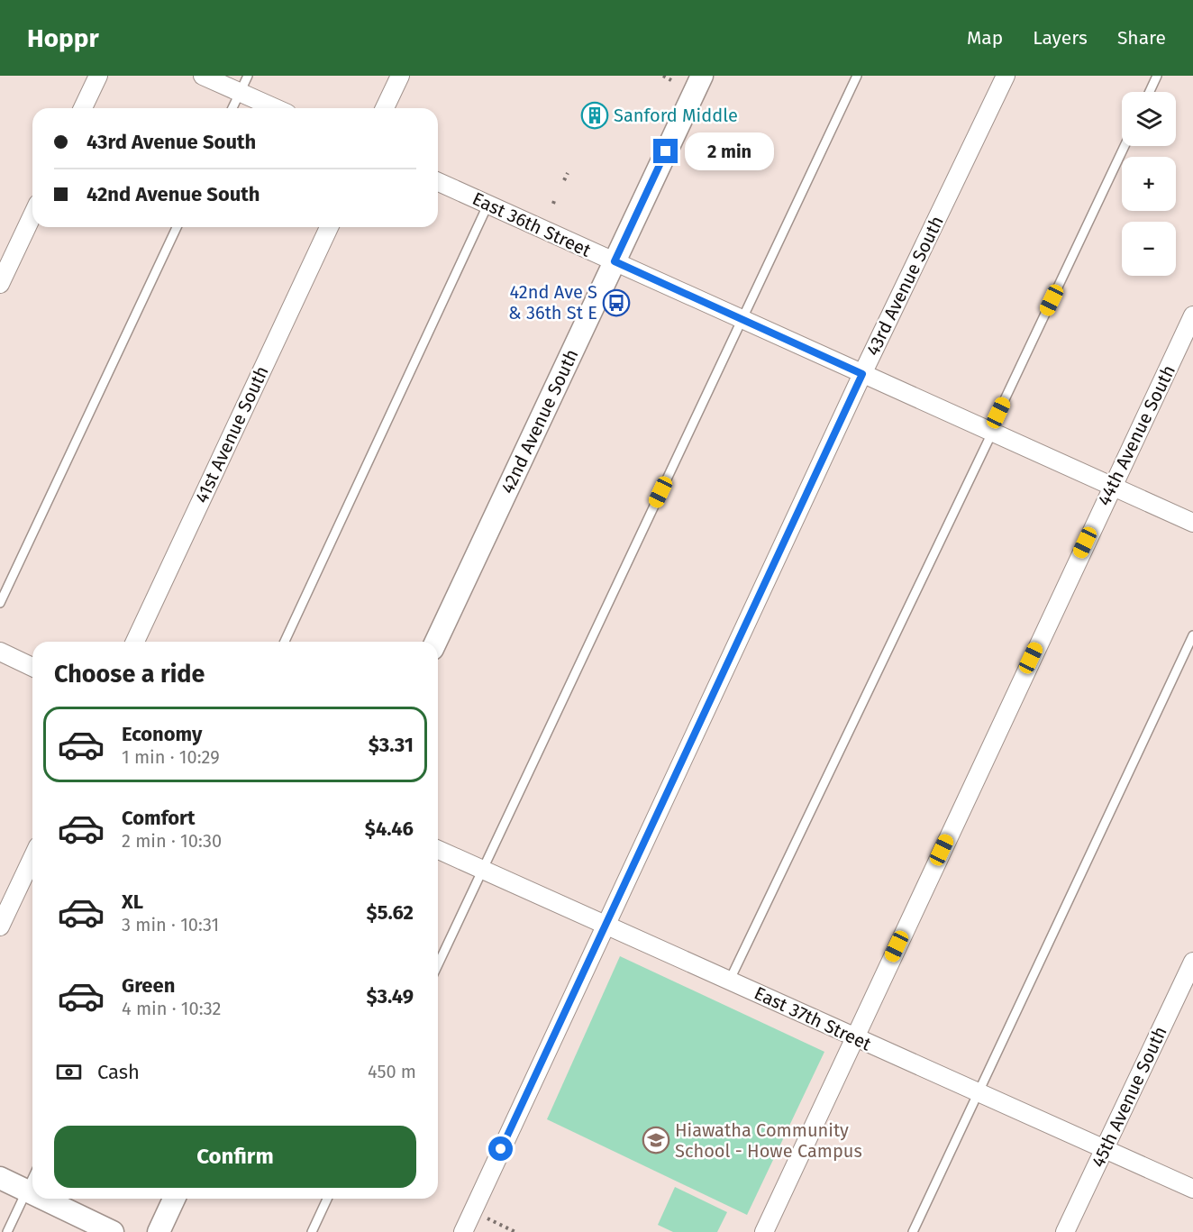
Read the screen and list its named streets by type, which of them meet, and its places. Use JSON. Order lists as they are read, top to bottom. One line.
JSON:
{"streets":{"street":["East 36th Street","43rd Avenue South","42nd Avenue South","41st Avenue South","44th Avenue South","East 37th Street","45th Avenue South"]},"crossings":[["East 36th Street","43rd Avenue South"],["East 36th Street","42nd Avenue South"],["East 36th Street","44th Avenue South"],["43rd Avenue South","East 37th Street"],["44th Avenue South","East 37th Street"],["East 37th Street","45th Avenue South"]],"places":{"building":["Sanford Middle"],"bus stop":["42nd Ave S & 36th St E"],"school or university":["Hiawatha Community School - Howe Campus"]},"page":{"header":"Hoppr","nav":["Map","Layers","Share"],"map_buttons":["+","−"],"banner":["43rd Avenue South","42nd Avenue South"],"bubble":"2 min","heading":"Choose a ride","list":[{"name":"Economy","note":"1 min · 10:29","value":"$3.31"},{"name":"Comfort","note":"2 min · 10:30","value":"$4.46"},{"name":"XL","note":"3 min · 10:31","value":"$5.62"},{"name":"Green","note":"4 min · 10:32","value":"$3.49"}],"pay":["Cash","450 m"],"buttons":"Confirm"}}
